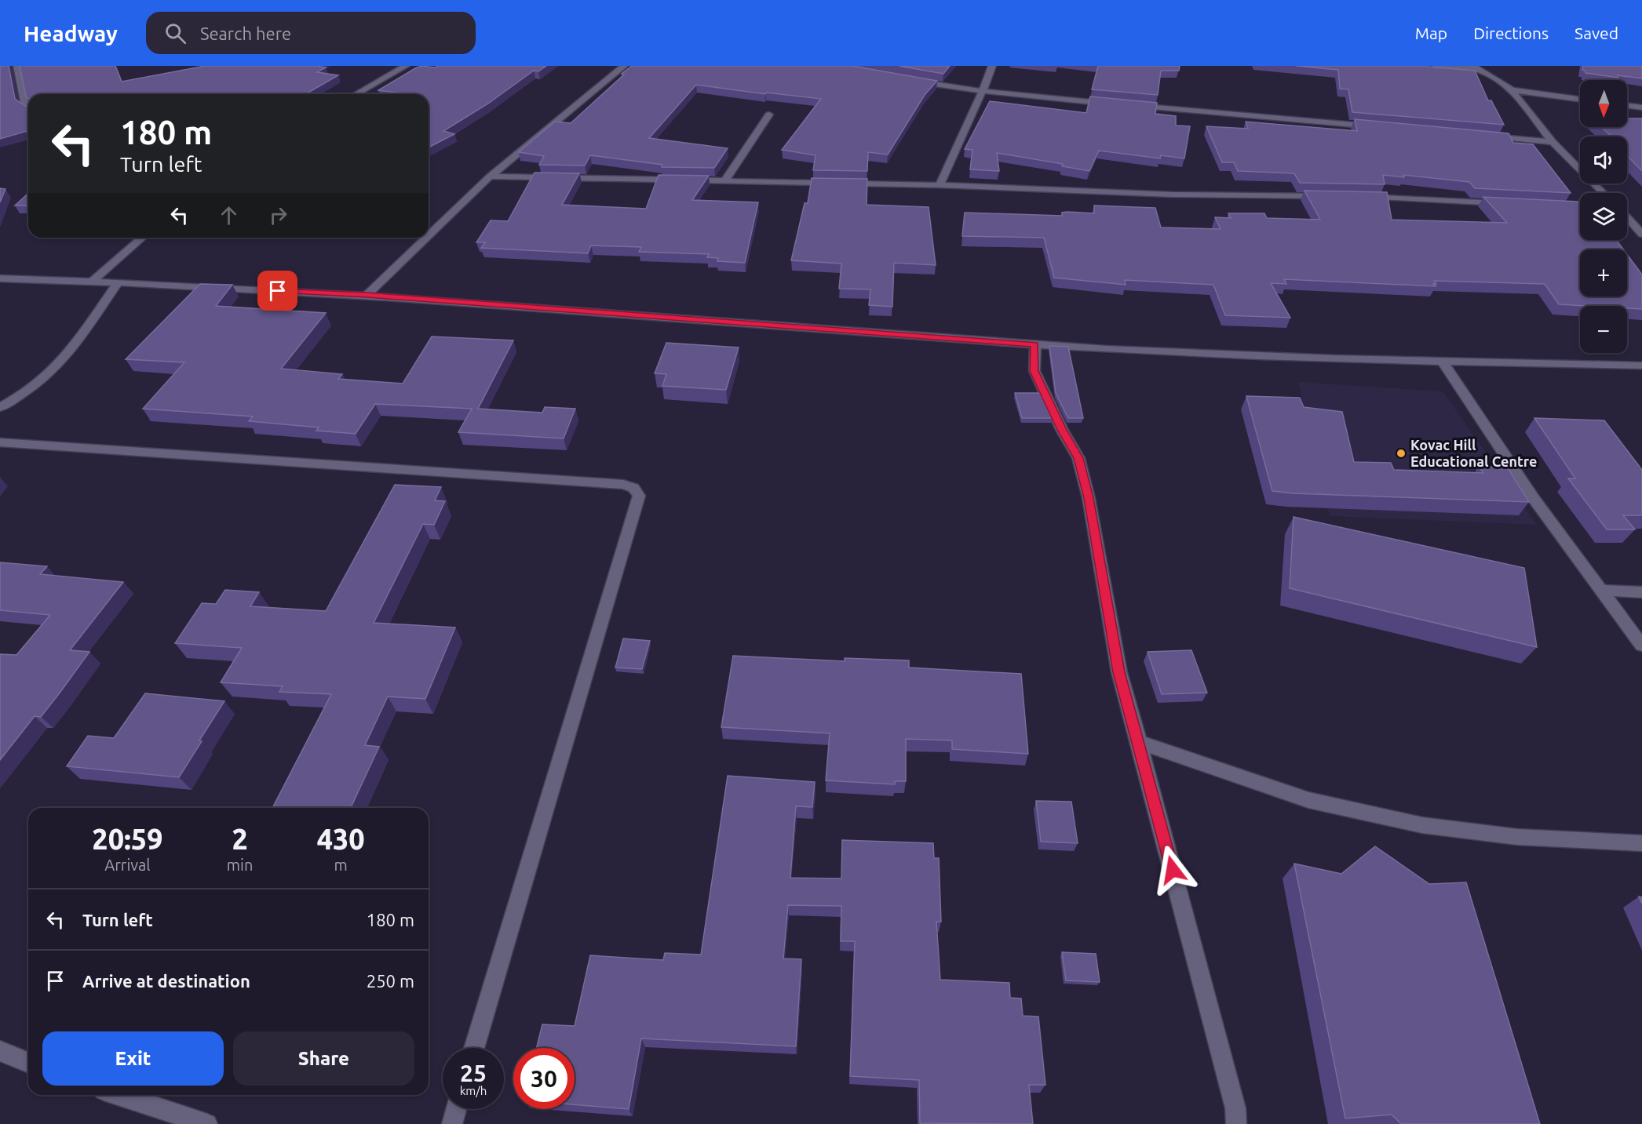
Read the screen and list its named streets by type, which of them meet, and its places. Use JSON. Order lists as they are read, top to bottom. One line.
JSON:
{"places":["Kovac Hill Educational Centre"],"north":"bottom","page":{"header":"Headway","search":"Search here","nav":["Map","Directions","Saved"],"map_buttons":["+","−"],"turn":["180 m","Turn left"],"eta":["20:59","Arrival","2","min","430","m"],"list":[{"name":"Turn left","value":"180 m"},{"name":"Arrive at destination","value":"250 m"}],"buttons":["Exit","Share"],"speed":"25 km/h","limit":"30"}}
